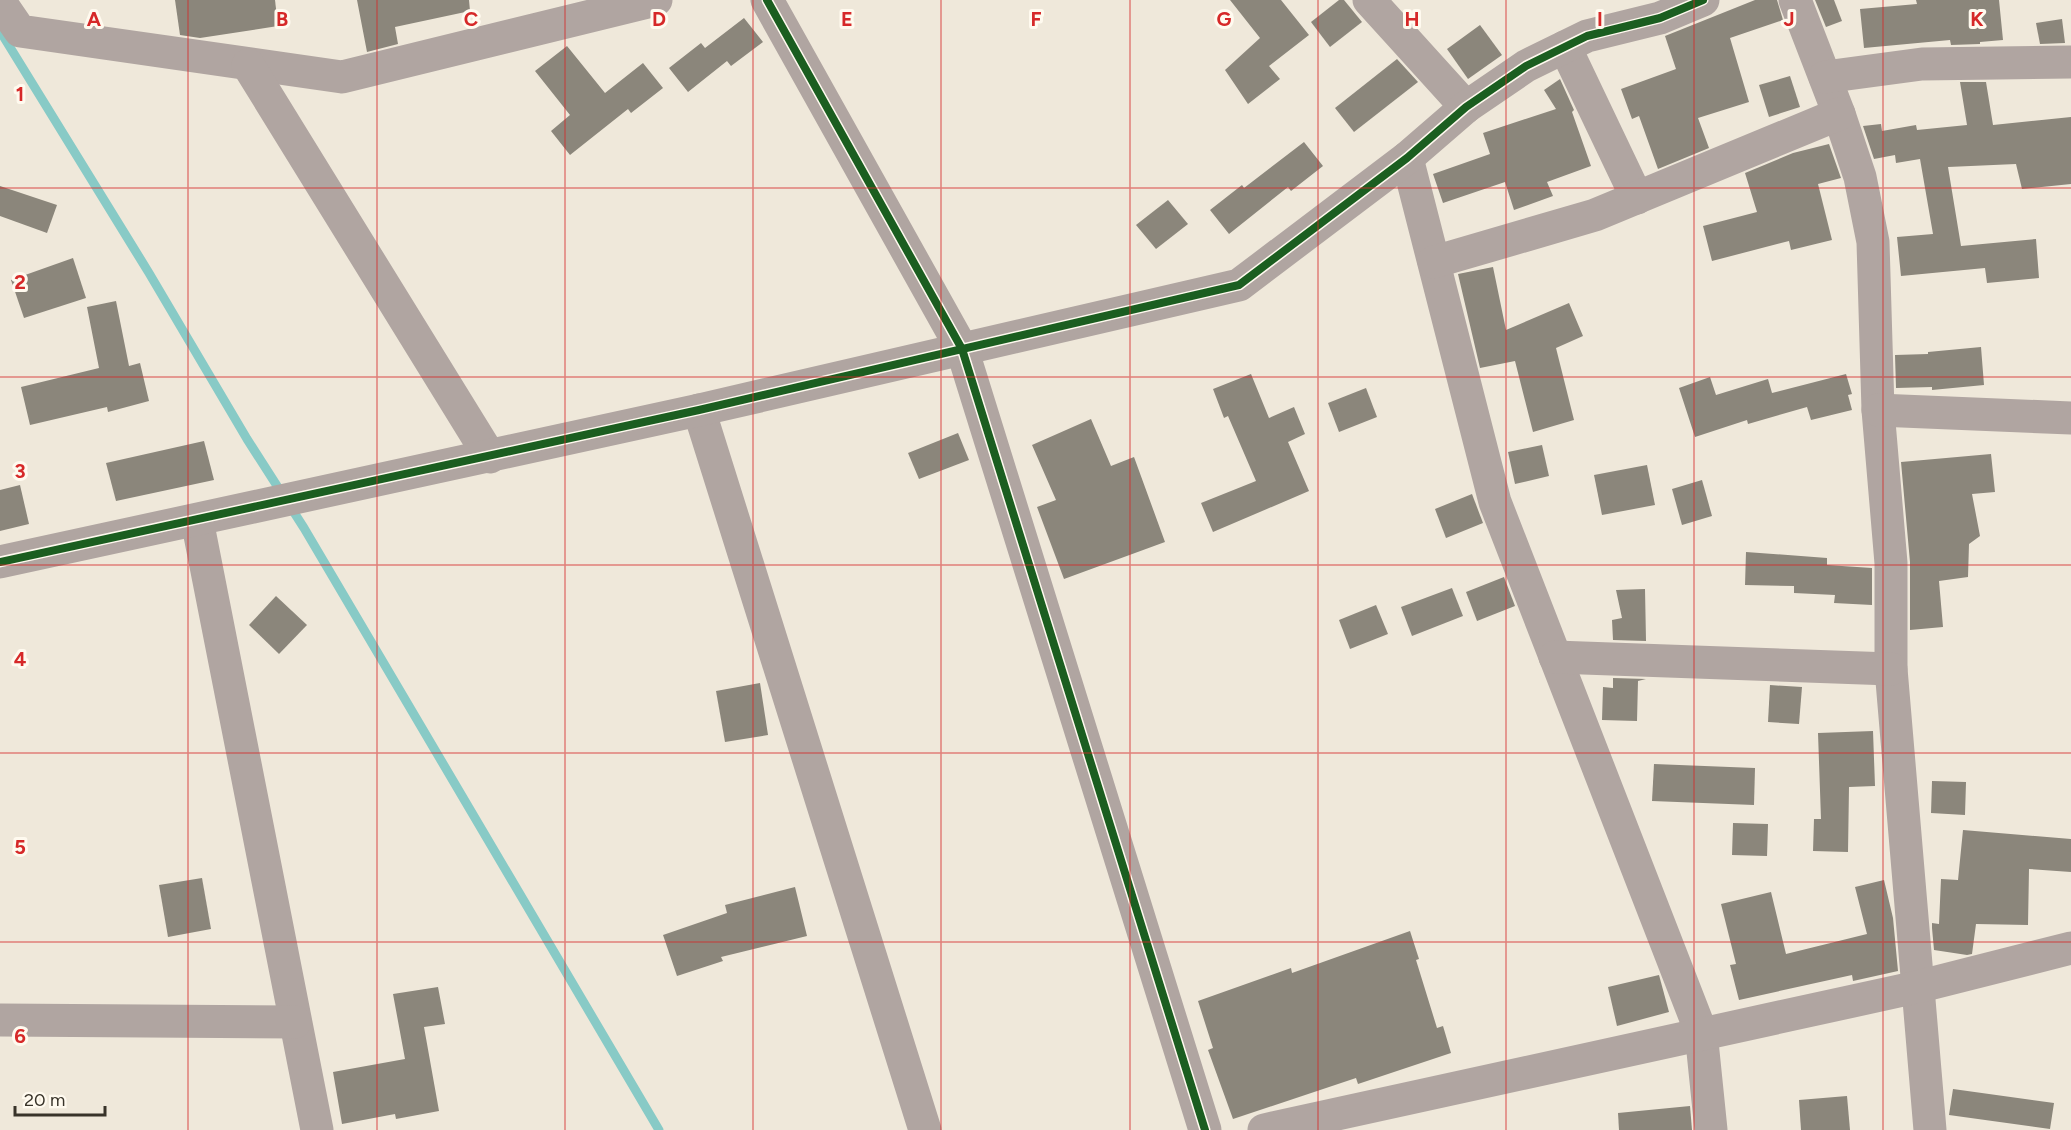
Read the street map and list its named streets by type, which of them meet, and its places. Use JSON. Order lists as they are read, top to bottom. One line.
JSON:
{"scale_bar":"20 m","grid":{"columns":["A","B","C","D","E","F","G","H","I","J","K"],"rows":["1","2","3","4","5","6"]}}
